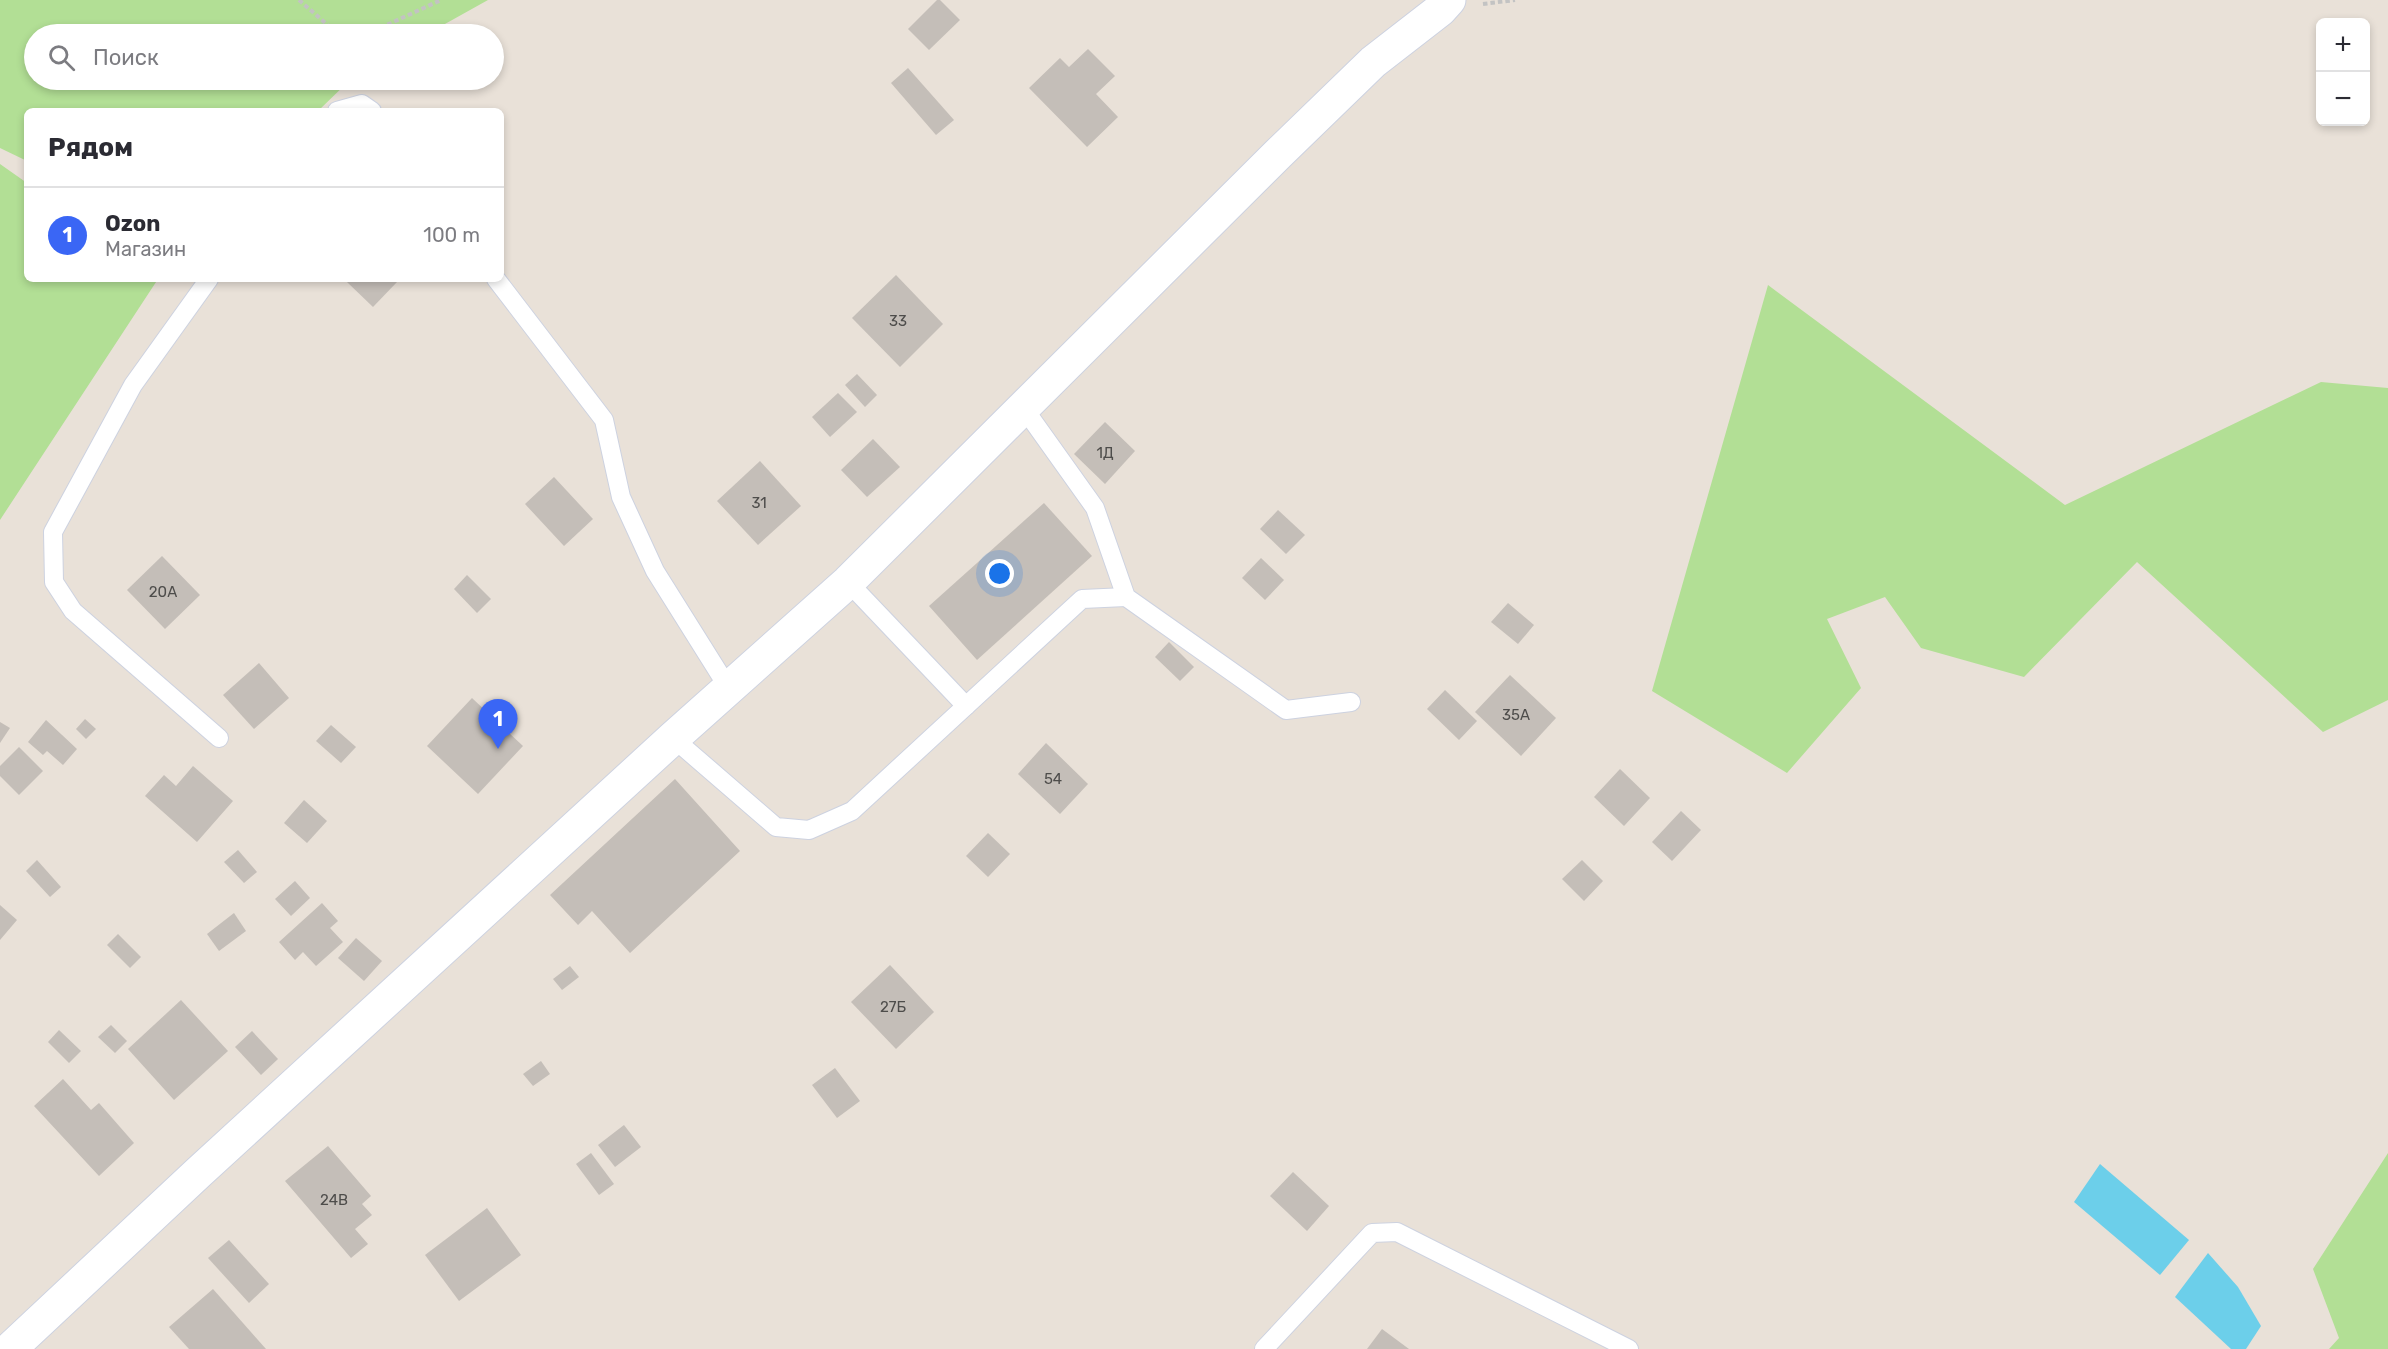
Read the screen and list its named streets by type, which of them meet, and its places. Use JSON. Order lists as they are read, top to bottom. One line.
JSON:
{"house_numbers":["33","1Д","31","20А","35А","54","27Б","24В"],"page":{"map_buttons":["+","−"],"search":"Поиск","heading":"Рядом","list":[{"mark":"1","name":"Ozon","note":"Магазин","value":"100 m"}],"pins":"1"}}
